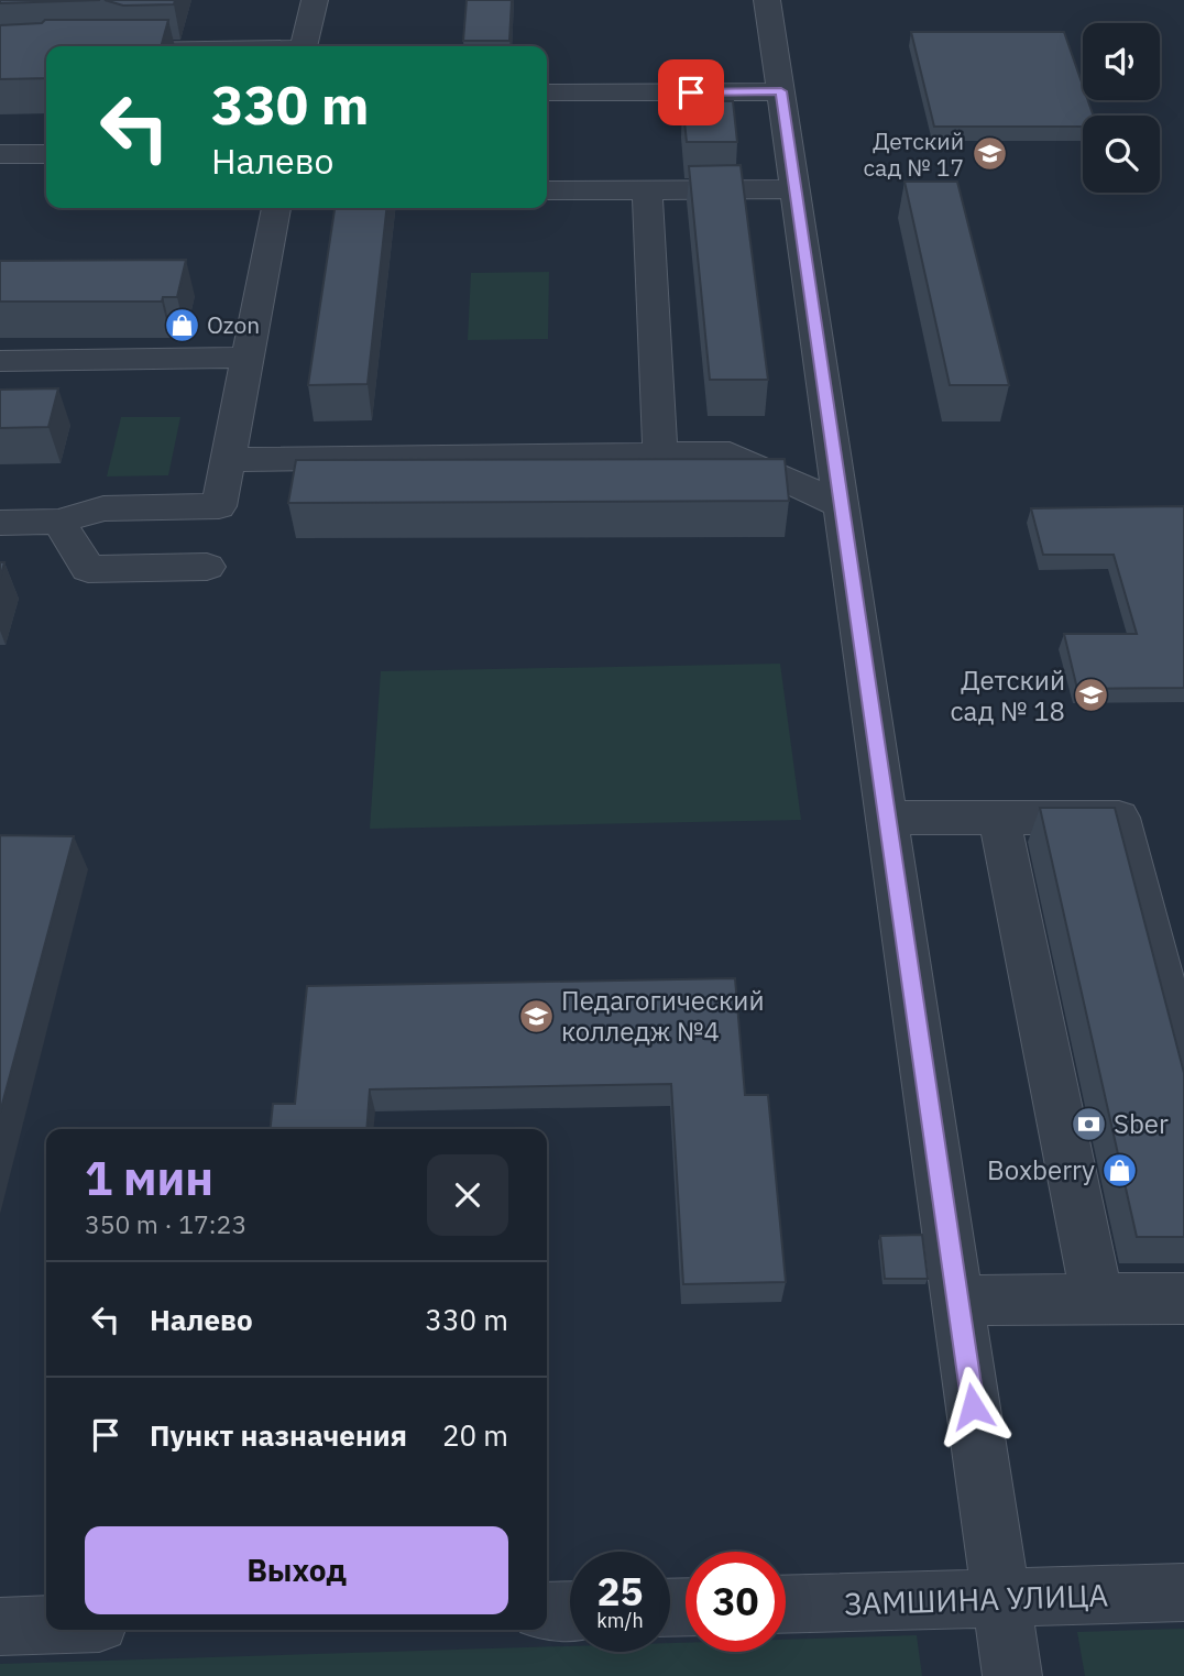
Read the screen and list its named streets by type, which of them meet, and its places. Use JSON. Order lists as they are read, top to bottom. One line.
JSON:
{"streets":{"street":["ЗАМШИНА УЛИЦА"]},"places":{"school or university":["Детский сад № 17","Детский сад № 18","Педагогический колледж №4"],"shop":["Ozon","Boxberry"],"bank":["Sber"]},"page":{"turn":["330 m","Налево"],"heading":["1 мин","350 m · 17:23"],"list":[{"name":"Налево","value":"330 m"},{"name":"Пункт назначения","value":"20 m"}],"buttons":"Выход","speed":"25 km/h","limit":"30"}}
